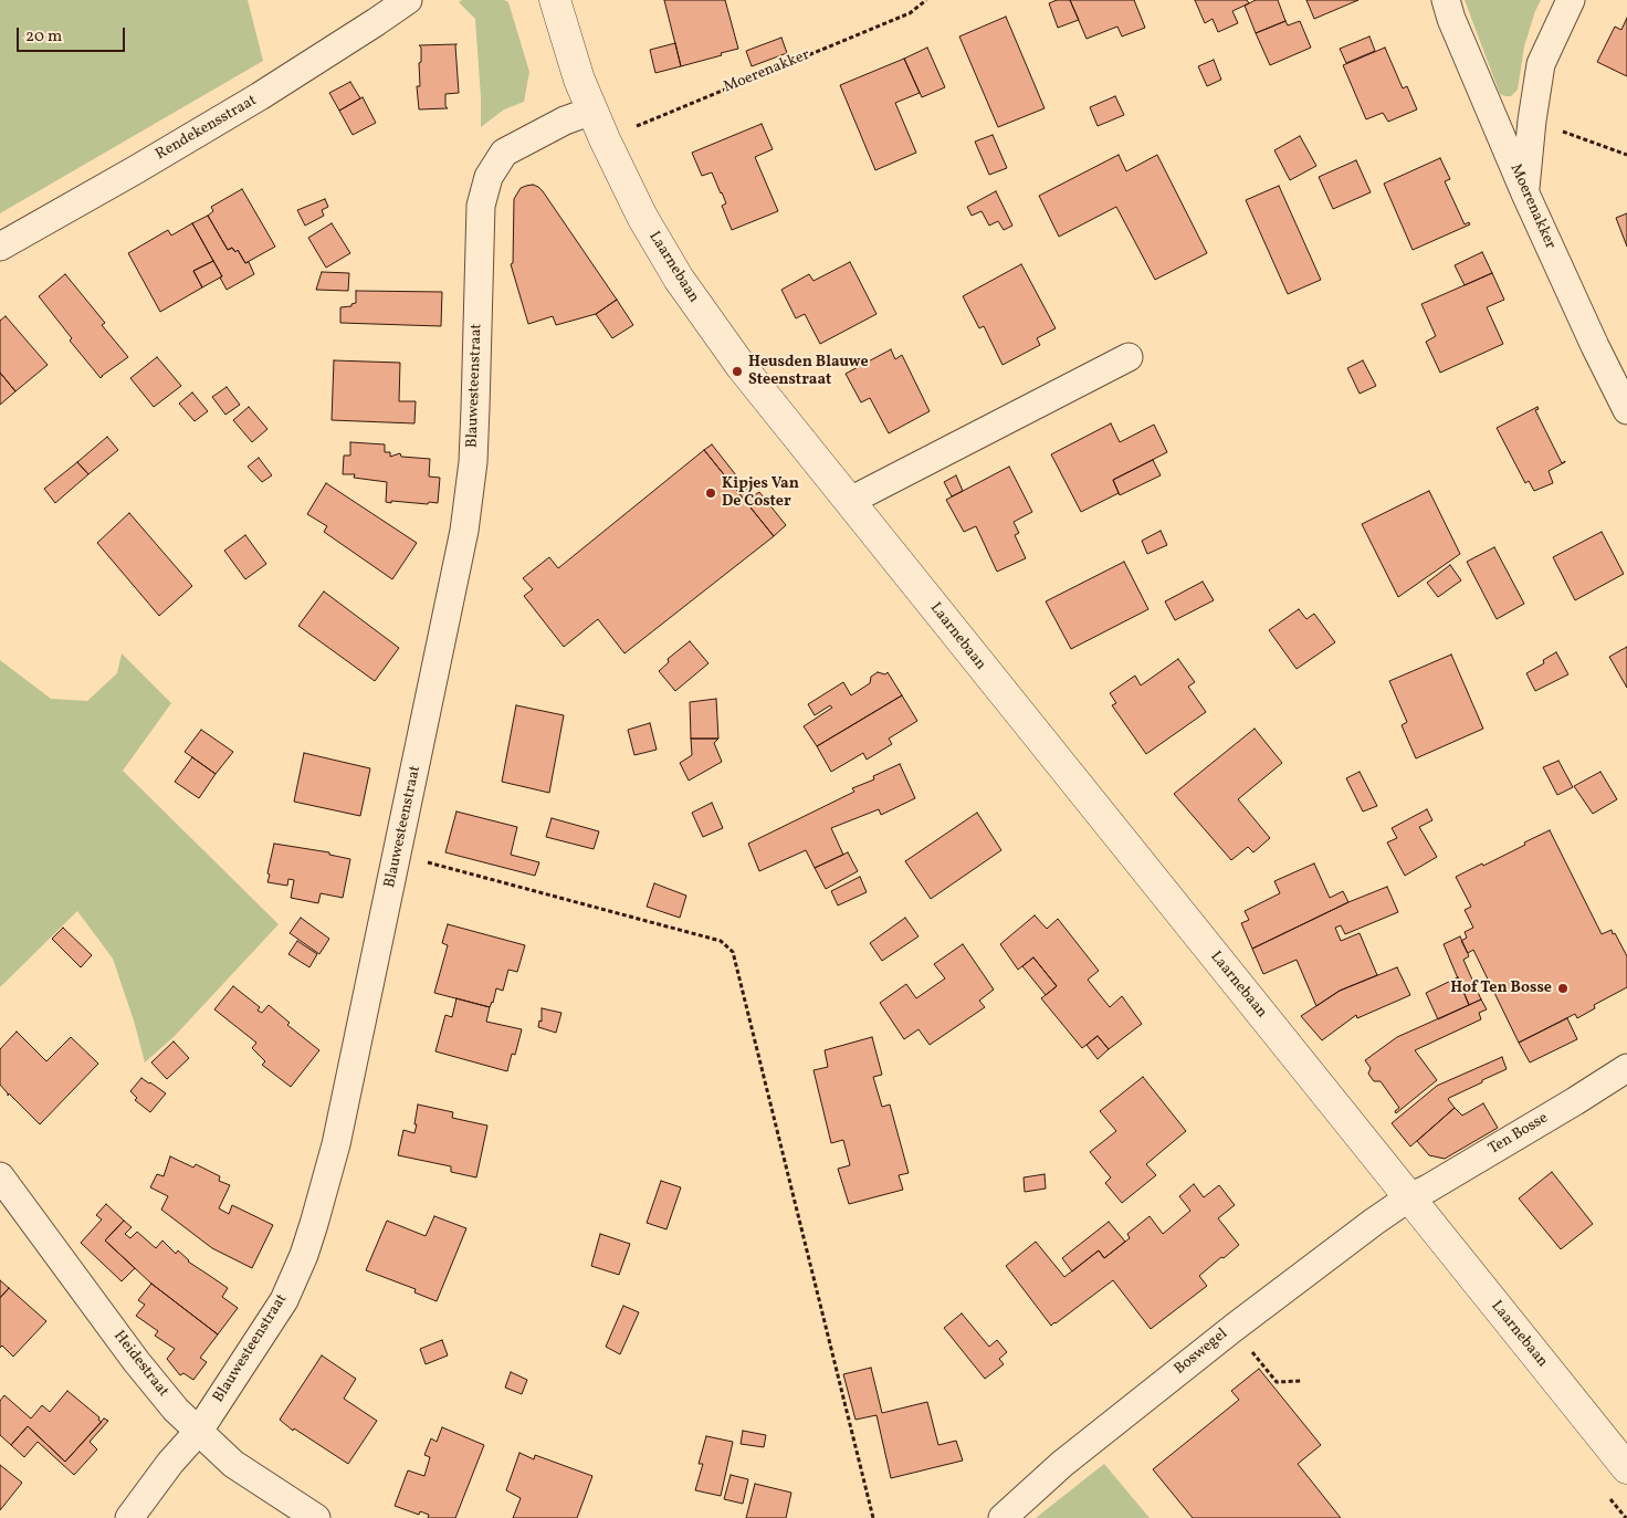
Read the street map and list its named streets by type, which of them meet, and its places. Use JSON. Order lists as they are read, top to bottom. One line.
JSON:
{"streets":{"street":["Moerenakker","Rendekensstraat","Laarnebaan","Blauwesteenstraat","Ten Bosse","Boswegel","Heidestraat"]},"crossings":[["Moerenakker","Laarnebaan"],["Laarnebaan","Blauwesteenstraat"],["Laarnebaan","Ten Bosse"],["Laarnebaan","Boswegel"],["Blauwesteenstraat","Heidestraat"],["Ten Bosse","Boswegel"]],"places":["Heusden Blauwe Steenstraat","Kipjes Van De Coster","Hof Ten Bosse"],"scale_bar":"20 m"}
